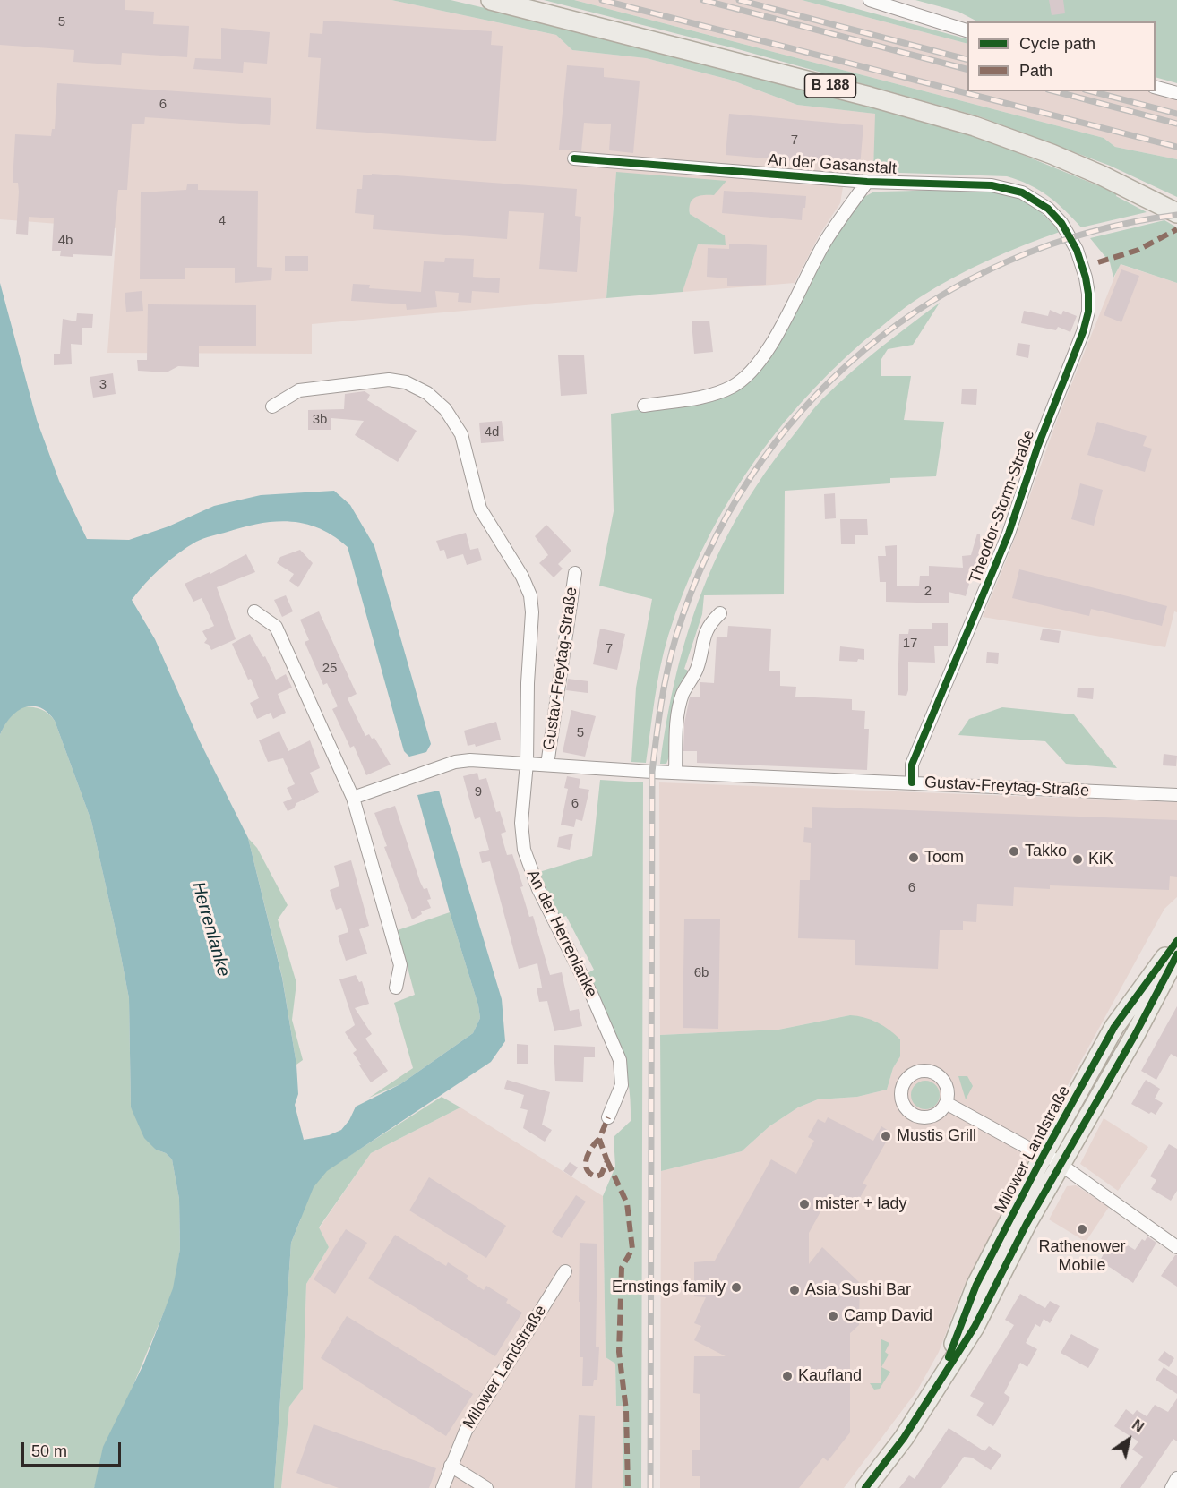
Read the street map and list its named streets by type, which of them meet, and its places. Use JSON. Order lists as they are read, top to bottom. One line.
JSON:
{"streets":{"main road":["B 188","Milower Landstraße"],"street":["An der Gasanstalt","Theodor-Storm-Straße","Gustav-Freytag-Straße","An der Herrenlanke"]},"crossings":[["An der Gasanstalt","Theodor-Storm-Straße"],["Theodor-Storm-Straße","Gustav-Freytag-Straße"],["Gustav-Freytag-Straße","An der Herrenlanke"]],"water":["Herrenlanke"],"places":["Takko","Toom","KiK","Mustis Grill","mister + lady","Rathenower Mobile","Ernstings family","Asia Sushi Bar","Camp David","Kaufland"],"house_numbers":["5","6","7","4","4b","3","3b","4d","2","17","7","25","5","9","6","6","6b"],"legend":["Cycle path","Path"],"scale_bar":"50 m","north":"top right"}
